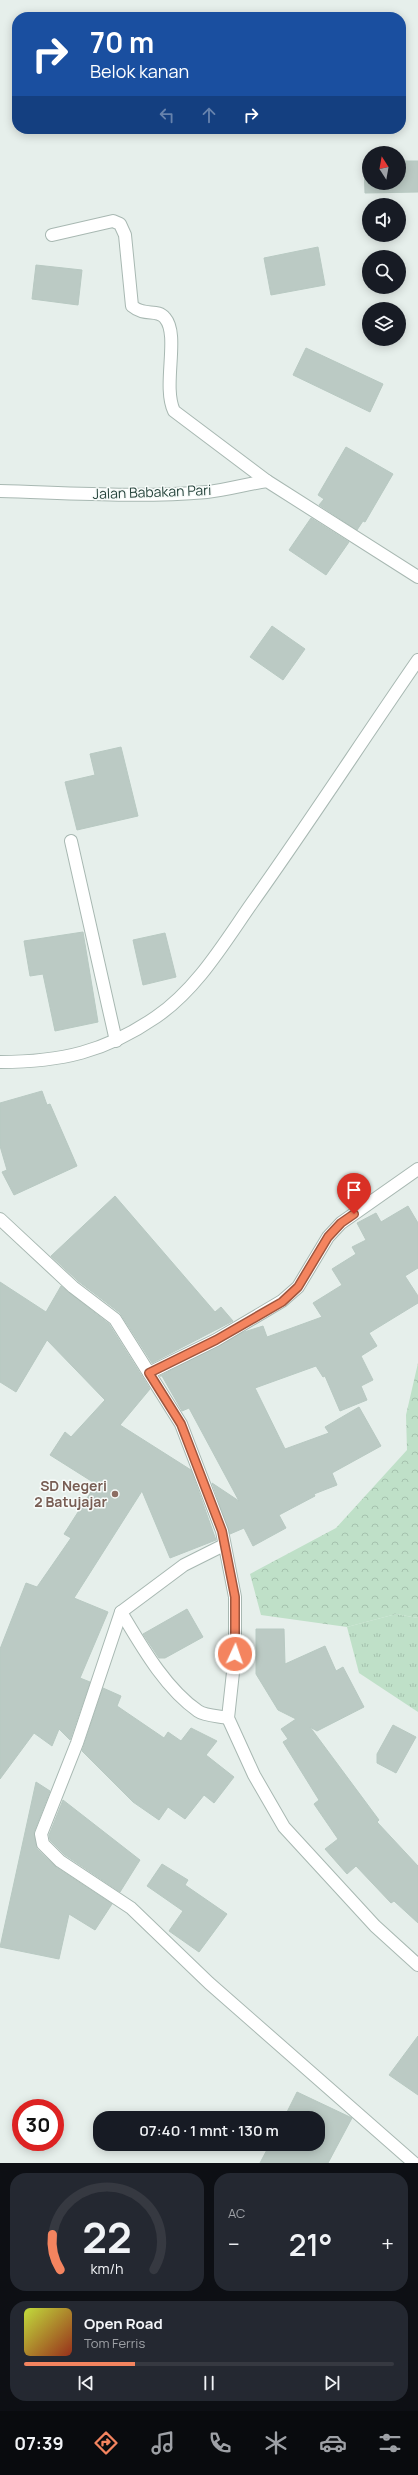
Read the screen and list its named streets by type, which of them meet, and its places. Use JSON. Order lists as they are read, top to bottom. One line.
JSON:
{"streets":{"street":["Jalan Babakan Pari"]},"places":["SD Negeri 2 Batujajar"],"north":"top","page":{"turn":["70 m","Belok kanan"],"limit":"30","trip":"07:40 · 1 mnt · 130 m","tile":"AC","heat":["−","21°","+"],"song":["Open Road","Tom Ferris"],"tabs":"07:39","gauge":["22","km/h"]}}
